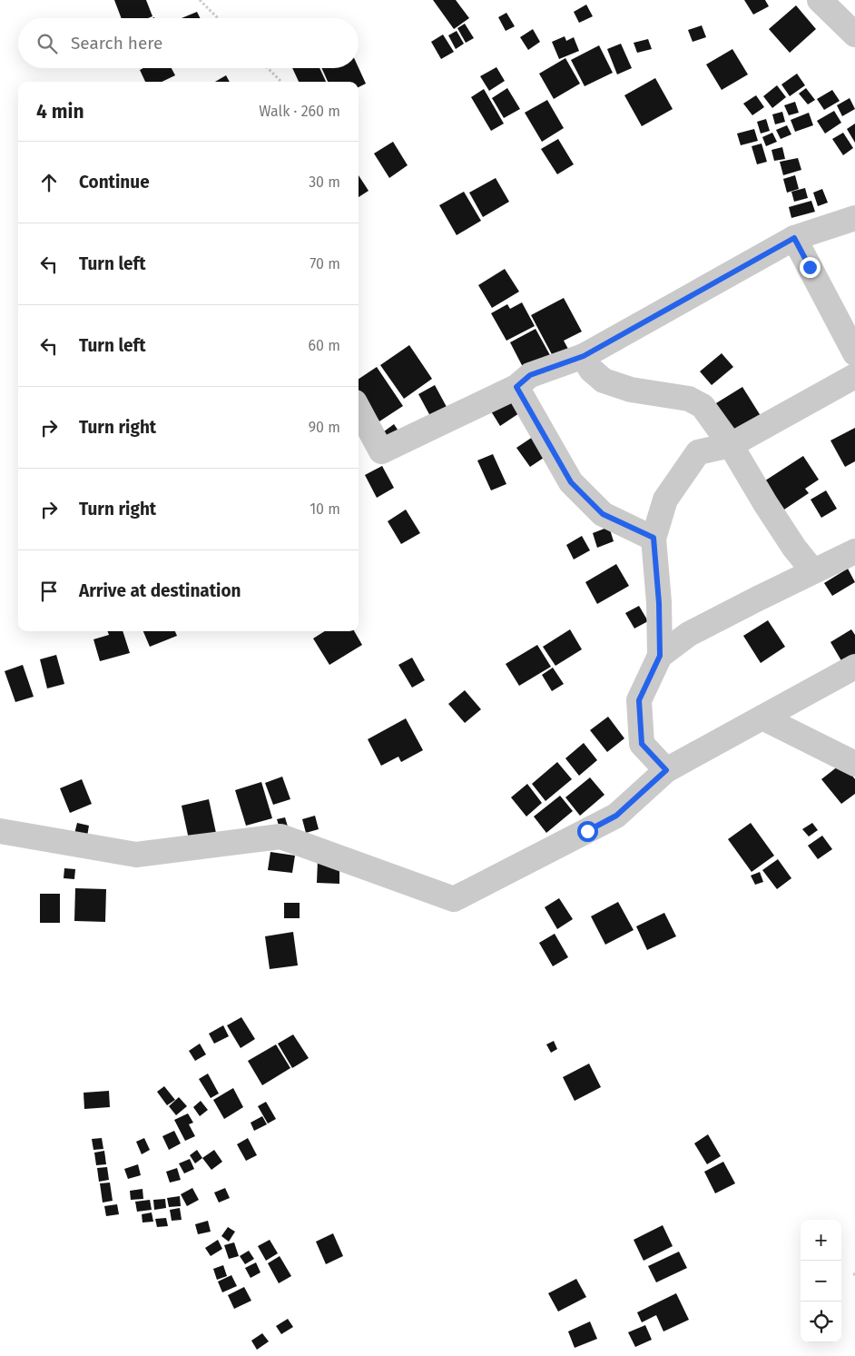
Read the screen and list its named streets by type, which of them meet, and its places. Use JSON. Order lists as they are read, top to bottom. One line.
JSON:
{"page":{"search":"Search here","heading":["4 min","Walk · 260 m"],"list":[["Continue","30 m"],["Turn left","70 m"],["Turn left","60 m"],["Turn right","90 m"],["Turn right","10 m"],"Arrive at destination"],"map_buttons":["+","−"]}}
